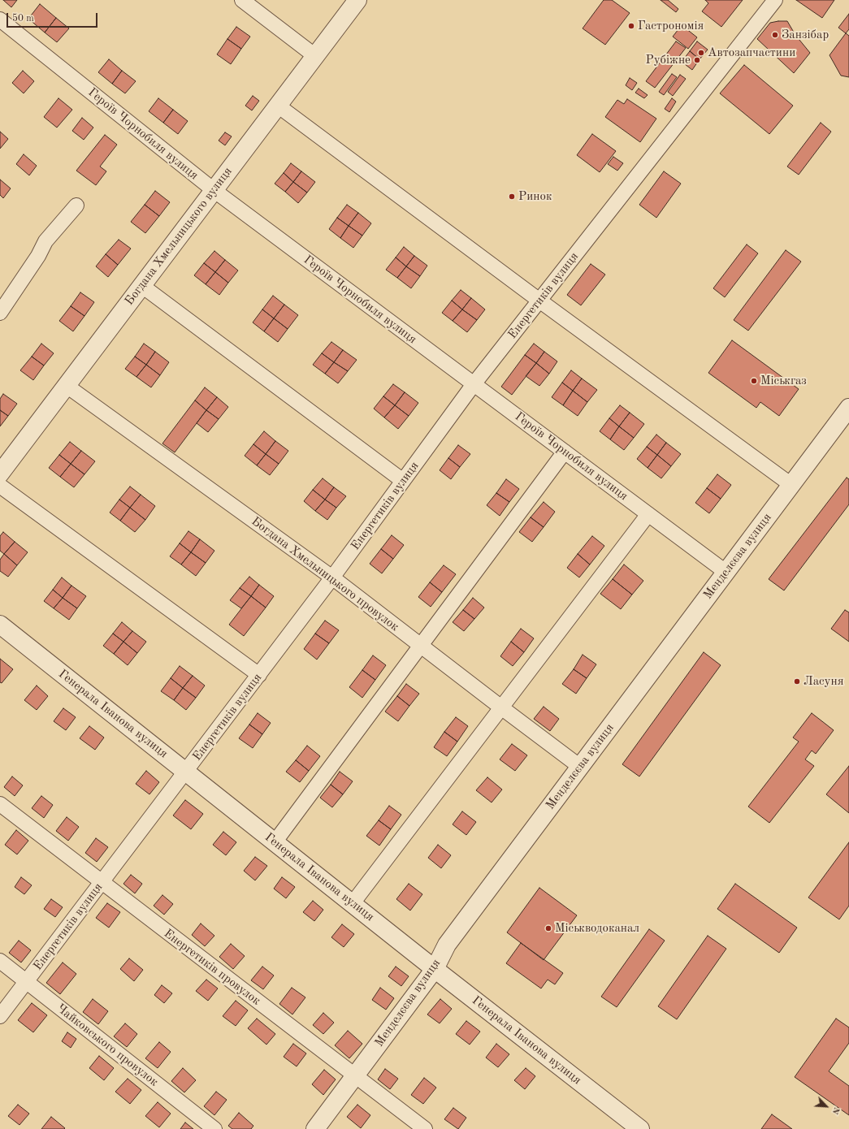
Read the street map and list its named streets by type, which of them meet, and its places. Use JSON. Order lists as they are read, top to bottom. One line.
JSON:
{"streets":{"street":["Героїв Чорнобиля вулиця","Богдана Хмельницького вулиця","Енергетиків вулиця","Менделєєва вулиця","Богдана Хмельницького провулок","Генерала Іванова вулиця","Енергетиків провулок","Чайковського провулок"]},"crossings":[["Героїв Чорнобиля вулиця","Богдана Хмельницького вулиця"],["Героїв Чорнобиля вулиця","Енергетиків вулиця"],["Героїв Чорнобиля вулиця","Менделєєва вулиця"],["Богдана Хмельницького вулиця","Богдана Хмельницького провулок"],["Енергетиків вулиця","Богдана Хмельницького провулок"],["Енергетиків вулиця","Генерала Іванова вулиця"],["Енергетиків вулиця","Енергетиків провулок"],["Енергетиків вулиця","Чайковського провулок"],["Менделєєва вулиця","Богдана Хмельницького провулок"],["Менделєєва вулиця","Генерала Іванова вулиця"],["Менделєєва вулиця","Енергетиків провулок"]],"places":["Гастрономія","Занзібар","Автозапчастини","Рубіжне","Ринок","Міськгаз","Ласуня","Міськводоканал"],"scale_bar":"50 m","north":"bottom right"}
